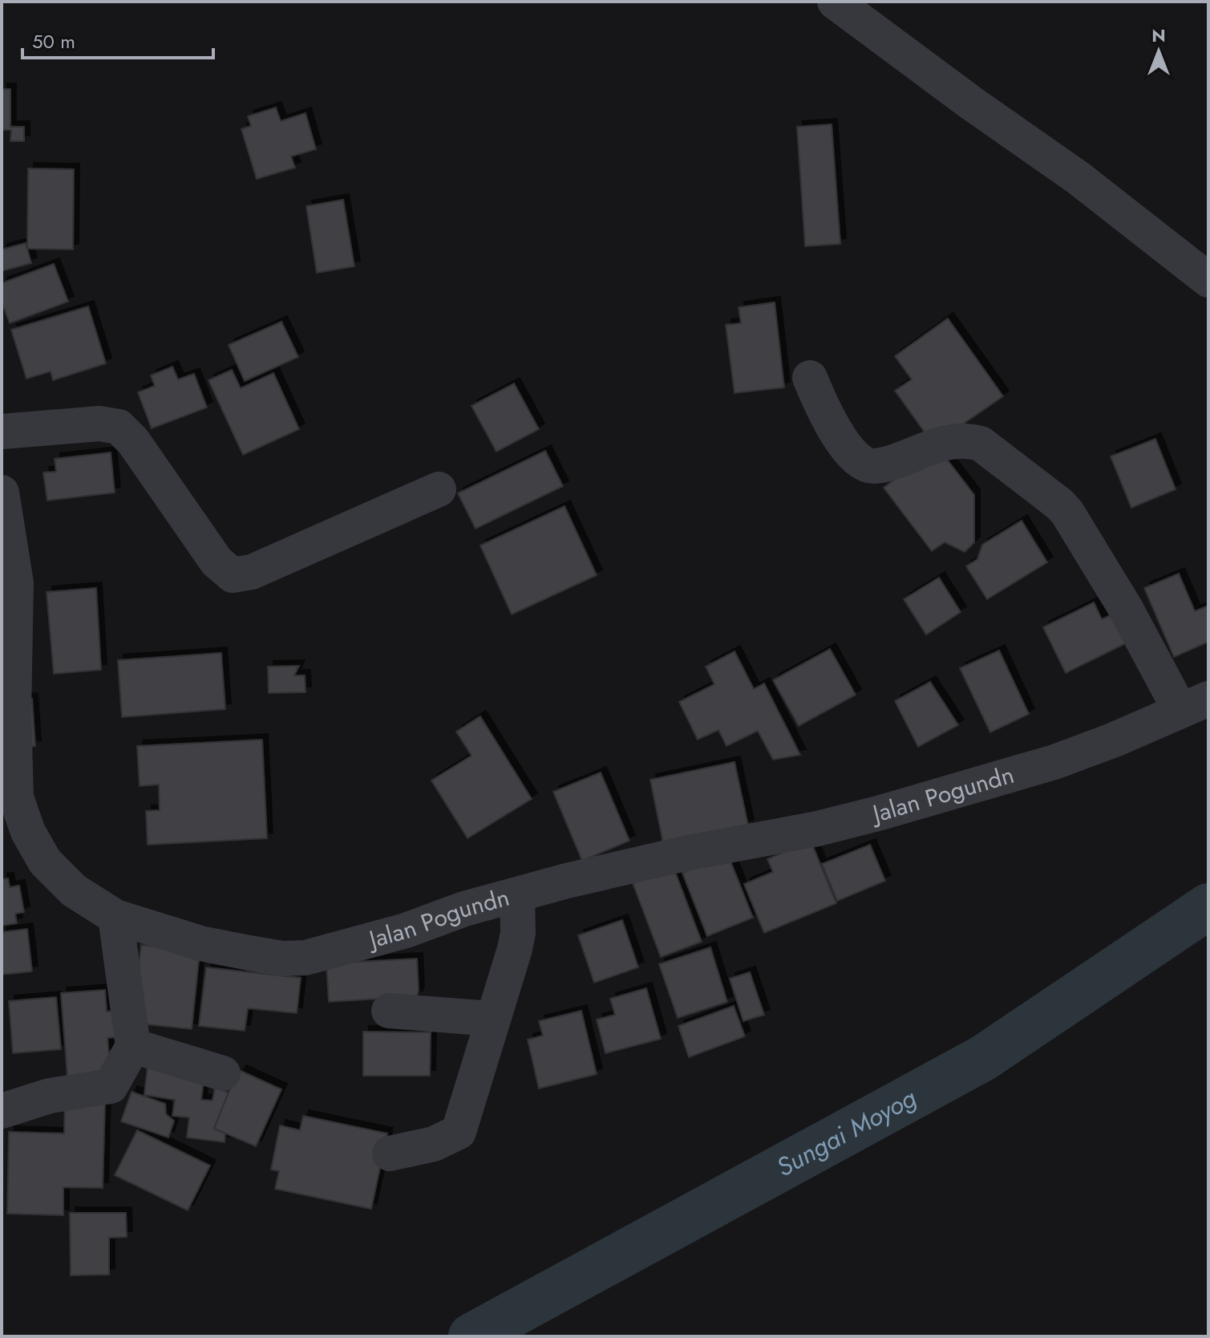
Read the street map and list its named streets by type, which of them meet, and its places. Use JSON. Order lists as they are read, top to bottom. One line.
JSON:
{"streets":{"street":["Jalan Pogundn"]},"water":["Sungai Moyog"],"scale_bar":"50 m","north":"top"}
